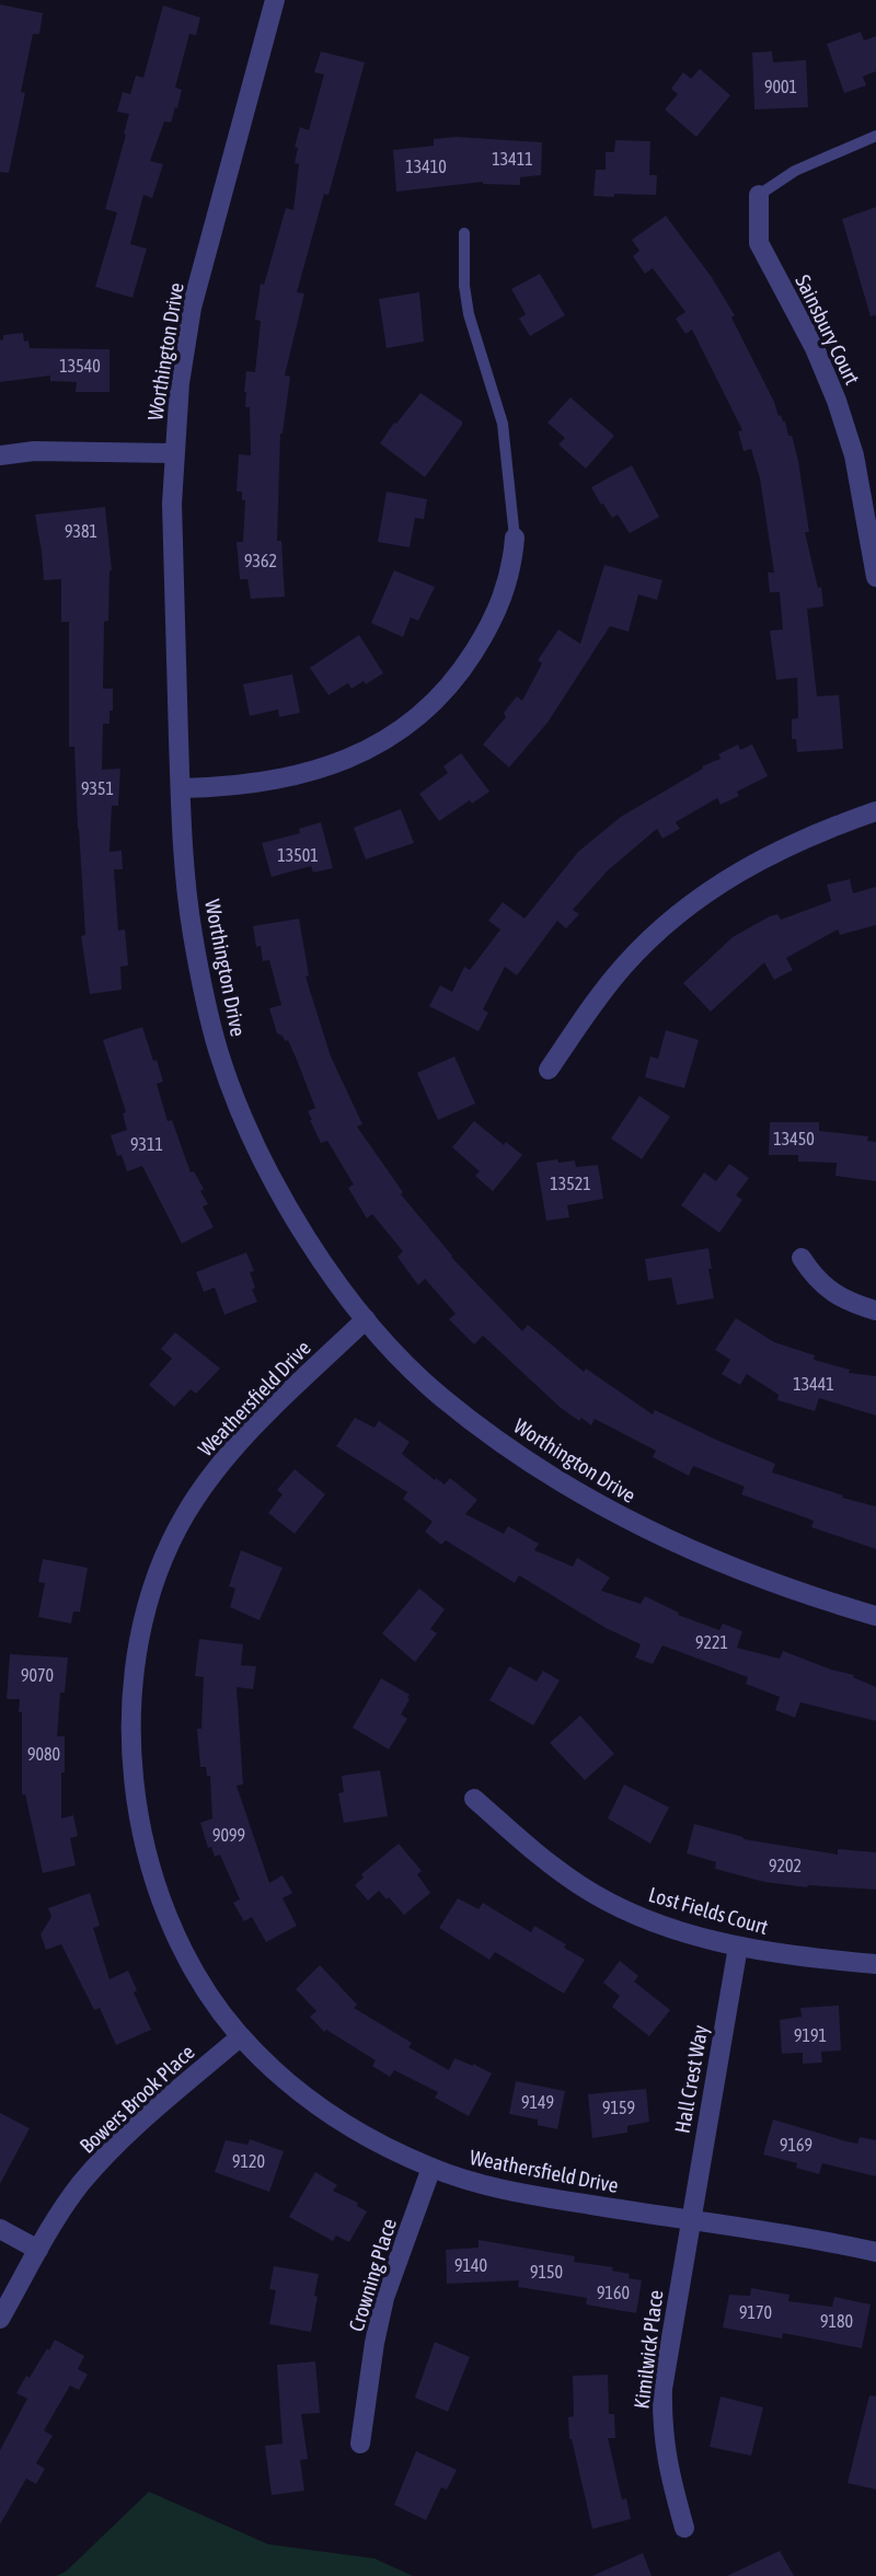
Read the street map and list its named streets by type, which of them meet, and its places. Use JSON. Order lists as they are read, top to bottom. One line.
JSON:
{"streets":{"street":["Sainsbury Court","Worthington Drive","Weathersfield Drive","Lost Fields Court","Hall Crest Way","Bowers Brook Place","Crowning Place","Kimilwick Place"]},"crossings":[["Worthington Drive","Weathersfield Drive"],["Weathersfield Drive","Hall Crest Way"],["Weathersfield Drive","Bowers Brook Place"],["Weathersfield Drive","Crowning Place"],["Weathersfield Drive","Kimilwick Place"],["Lost Fields Court","Hall Crest Way"],["Hall Crest Way","Kimilwick Place"]],"house_numbers":["9001","13411","13410","13540","9381","9362","9351","13501","13450","9311","13521","13441","9221","9070","9080","9099","9202","9191","9149","9159","9169","9120","9140","9150","9160","9170","9180"]}
